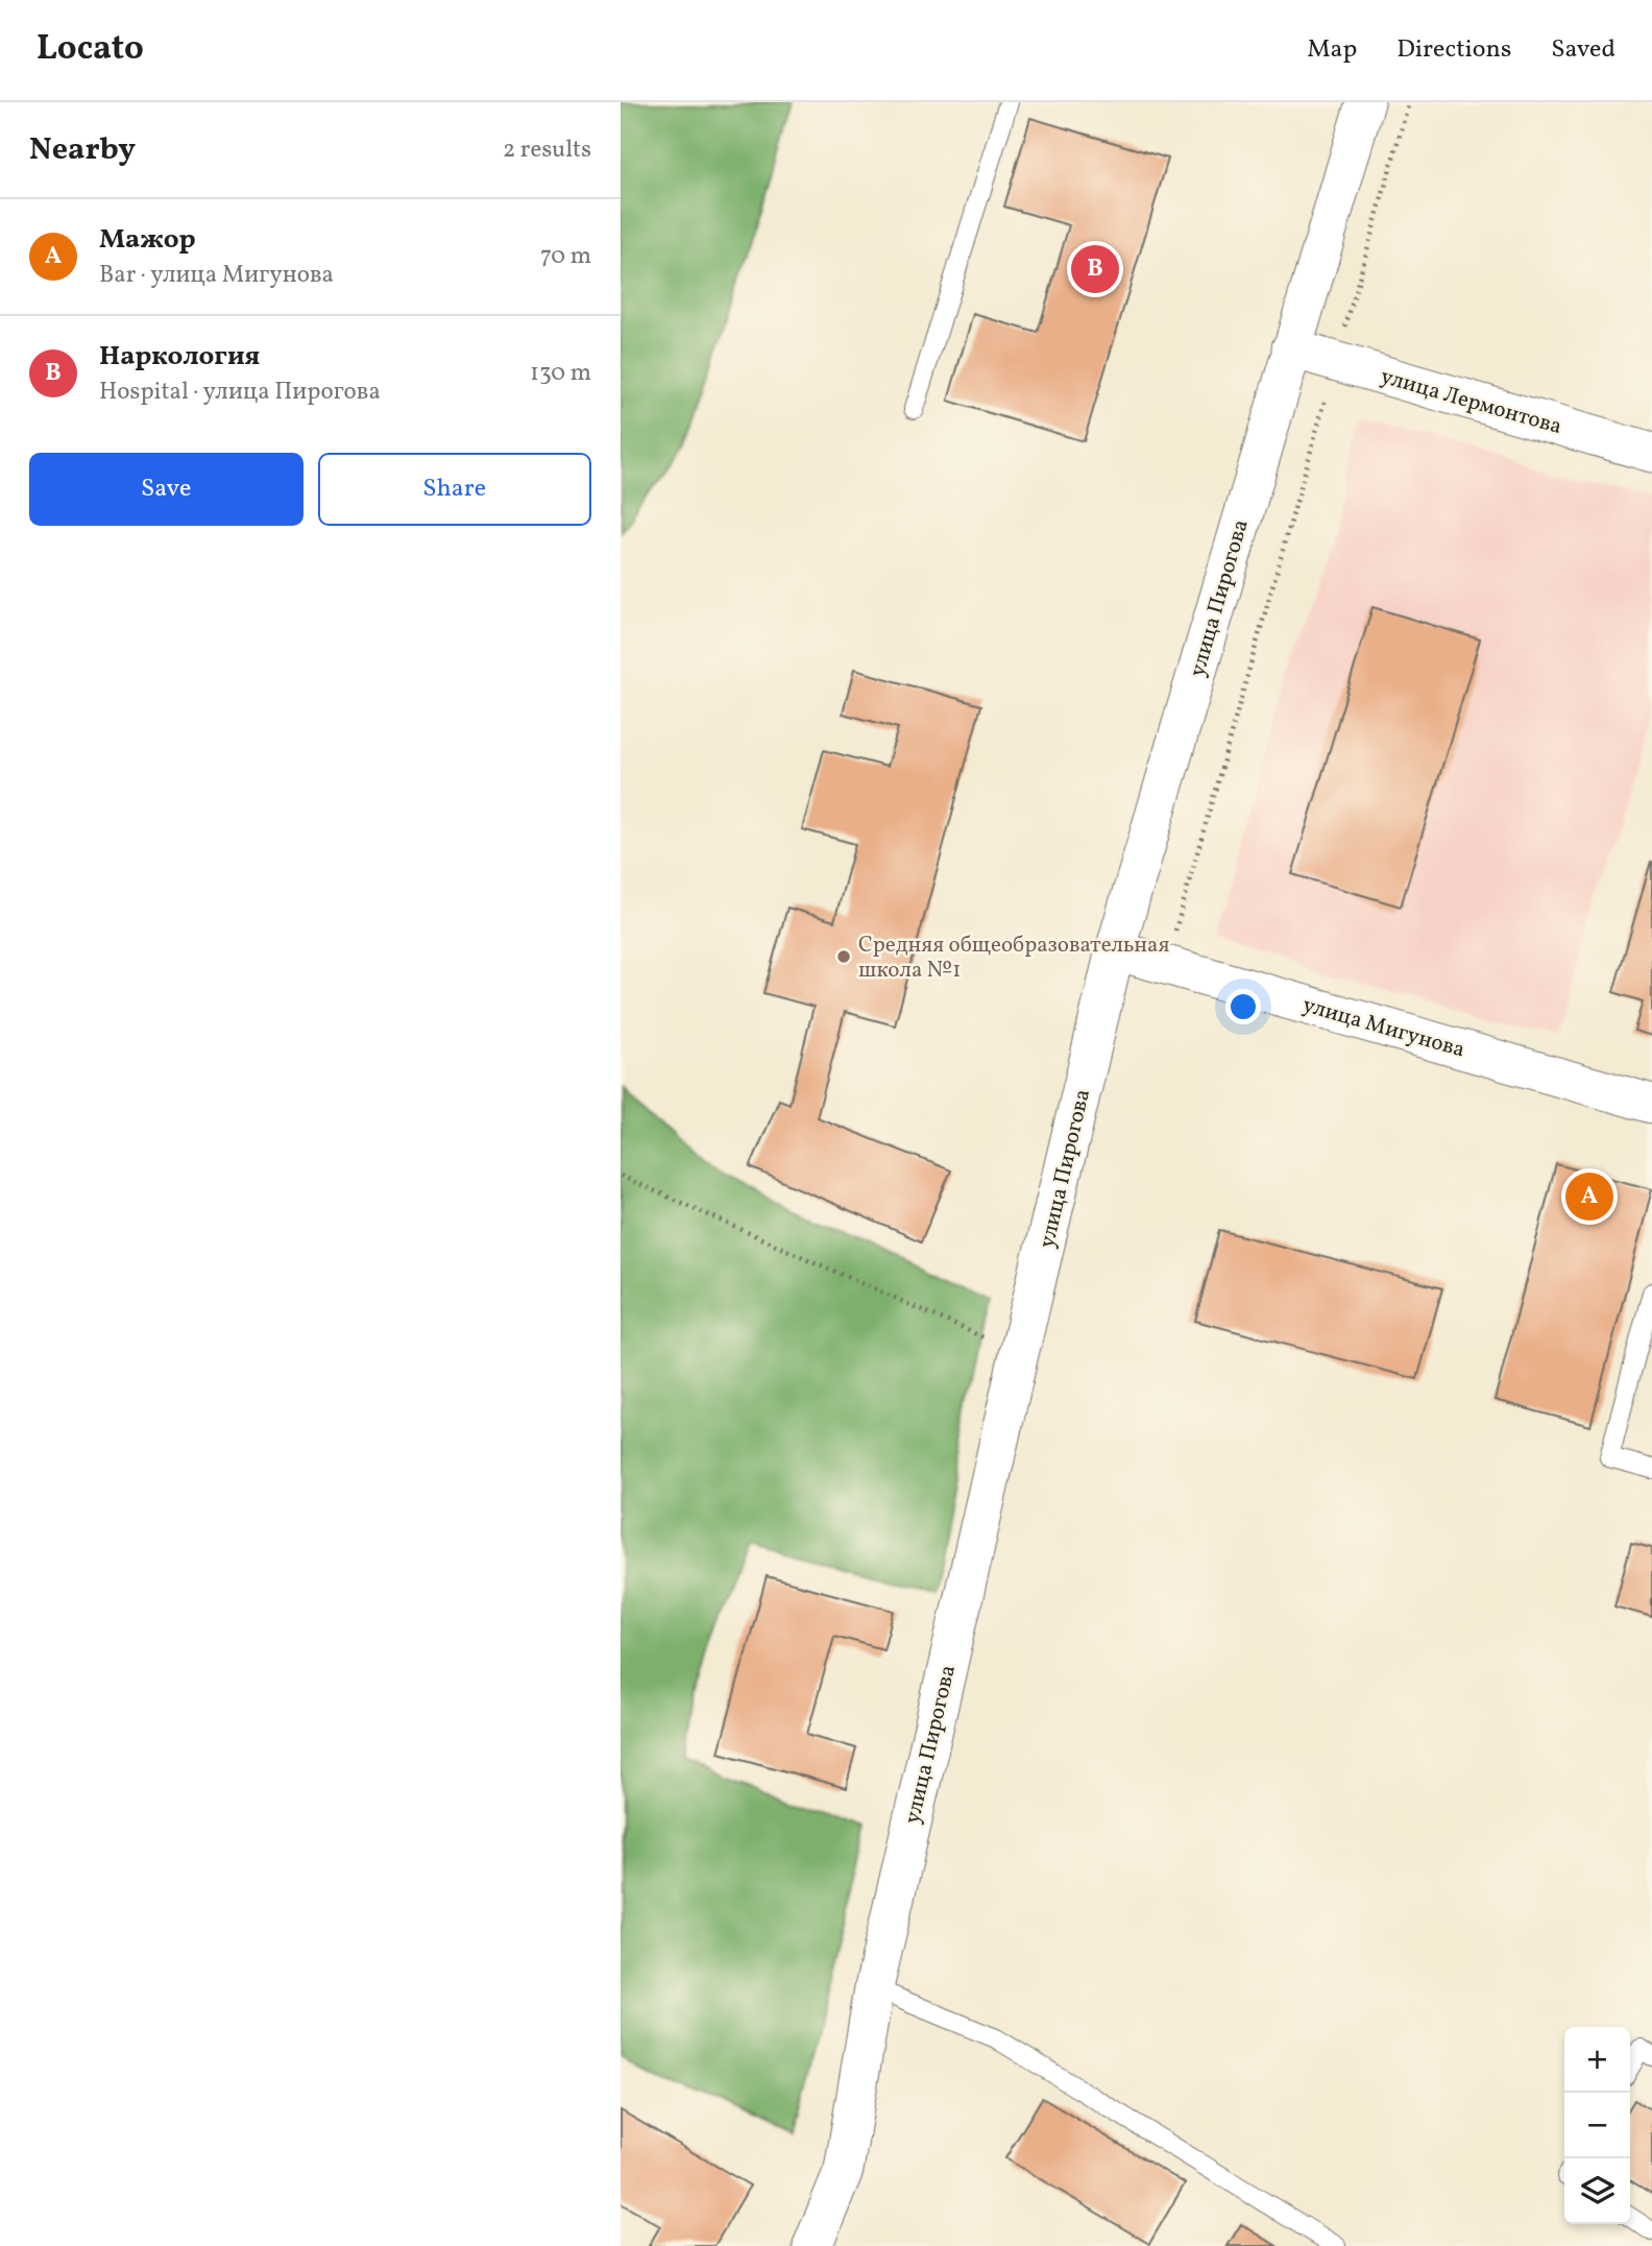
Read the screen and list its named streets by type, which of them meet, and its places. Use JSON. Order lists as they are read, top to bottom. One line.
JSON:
{"streets":{"street":["улица Лермонтова","улица Пирогова","улица Мигунова"]},"crossings":[["улица Лермонтова","улица Пирогова"],["улица Пирогова","улица Мигунова"]],"places":["Средняя общеобразовательная школа №1"],"page":{"header":"Locato","nav":["Map","Directions","Saved"],"heading":["Nearby","2 results"],"list":[{"mark":"A","name":"Мажор","note":"Bar · улица Мигунова","value":"70 m"},{"mark":"B","name":"Наркология","note":"Hospital · улица Пирогова","value":"130 m"}],"pins":["B","A"],"buttons":["Save","Share"],"map_buttons":["+","−"]}}
